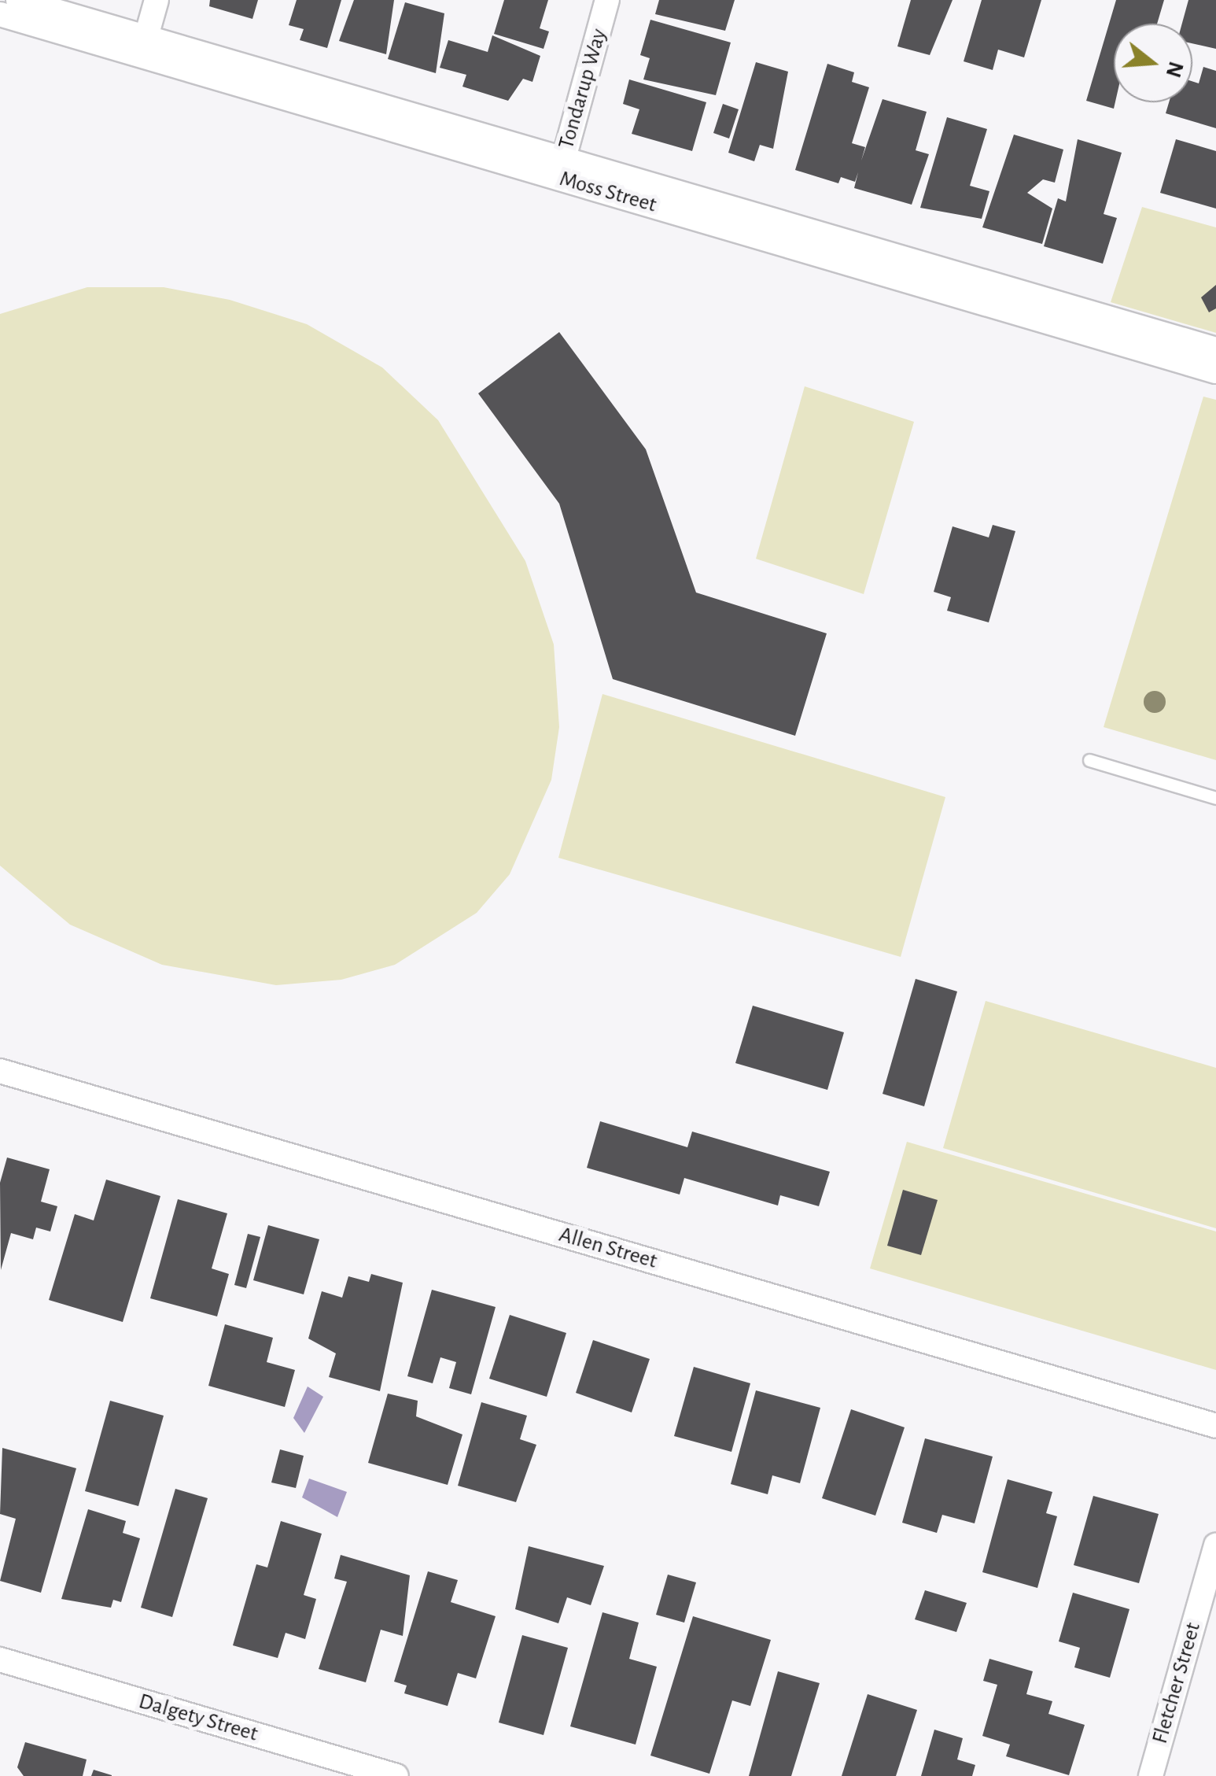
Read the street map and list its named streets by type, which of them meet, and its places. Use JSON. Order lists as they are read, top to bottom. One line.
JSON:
{"streets":{"street":["Tondarup Way","Moss Street","Allen Street","Fletcher Street","Dalgety Street"]},"crossings":[["Tondarup Way","Moss Street"]],"north":"right"}
